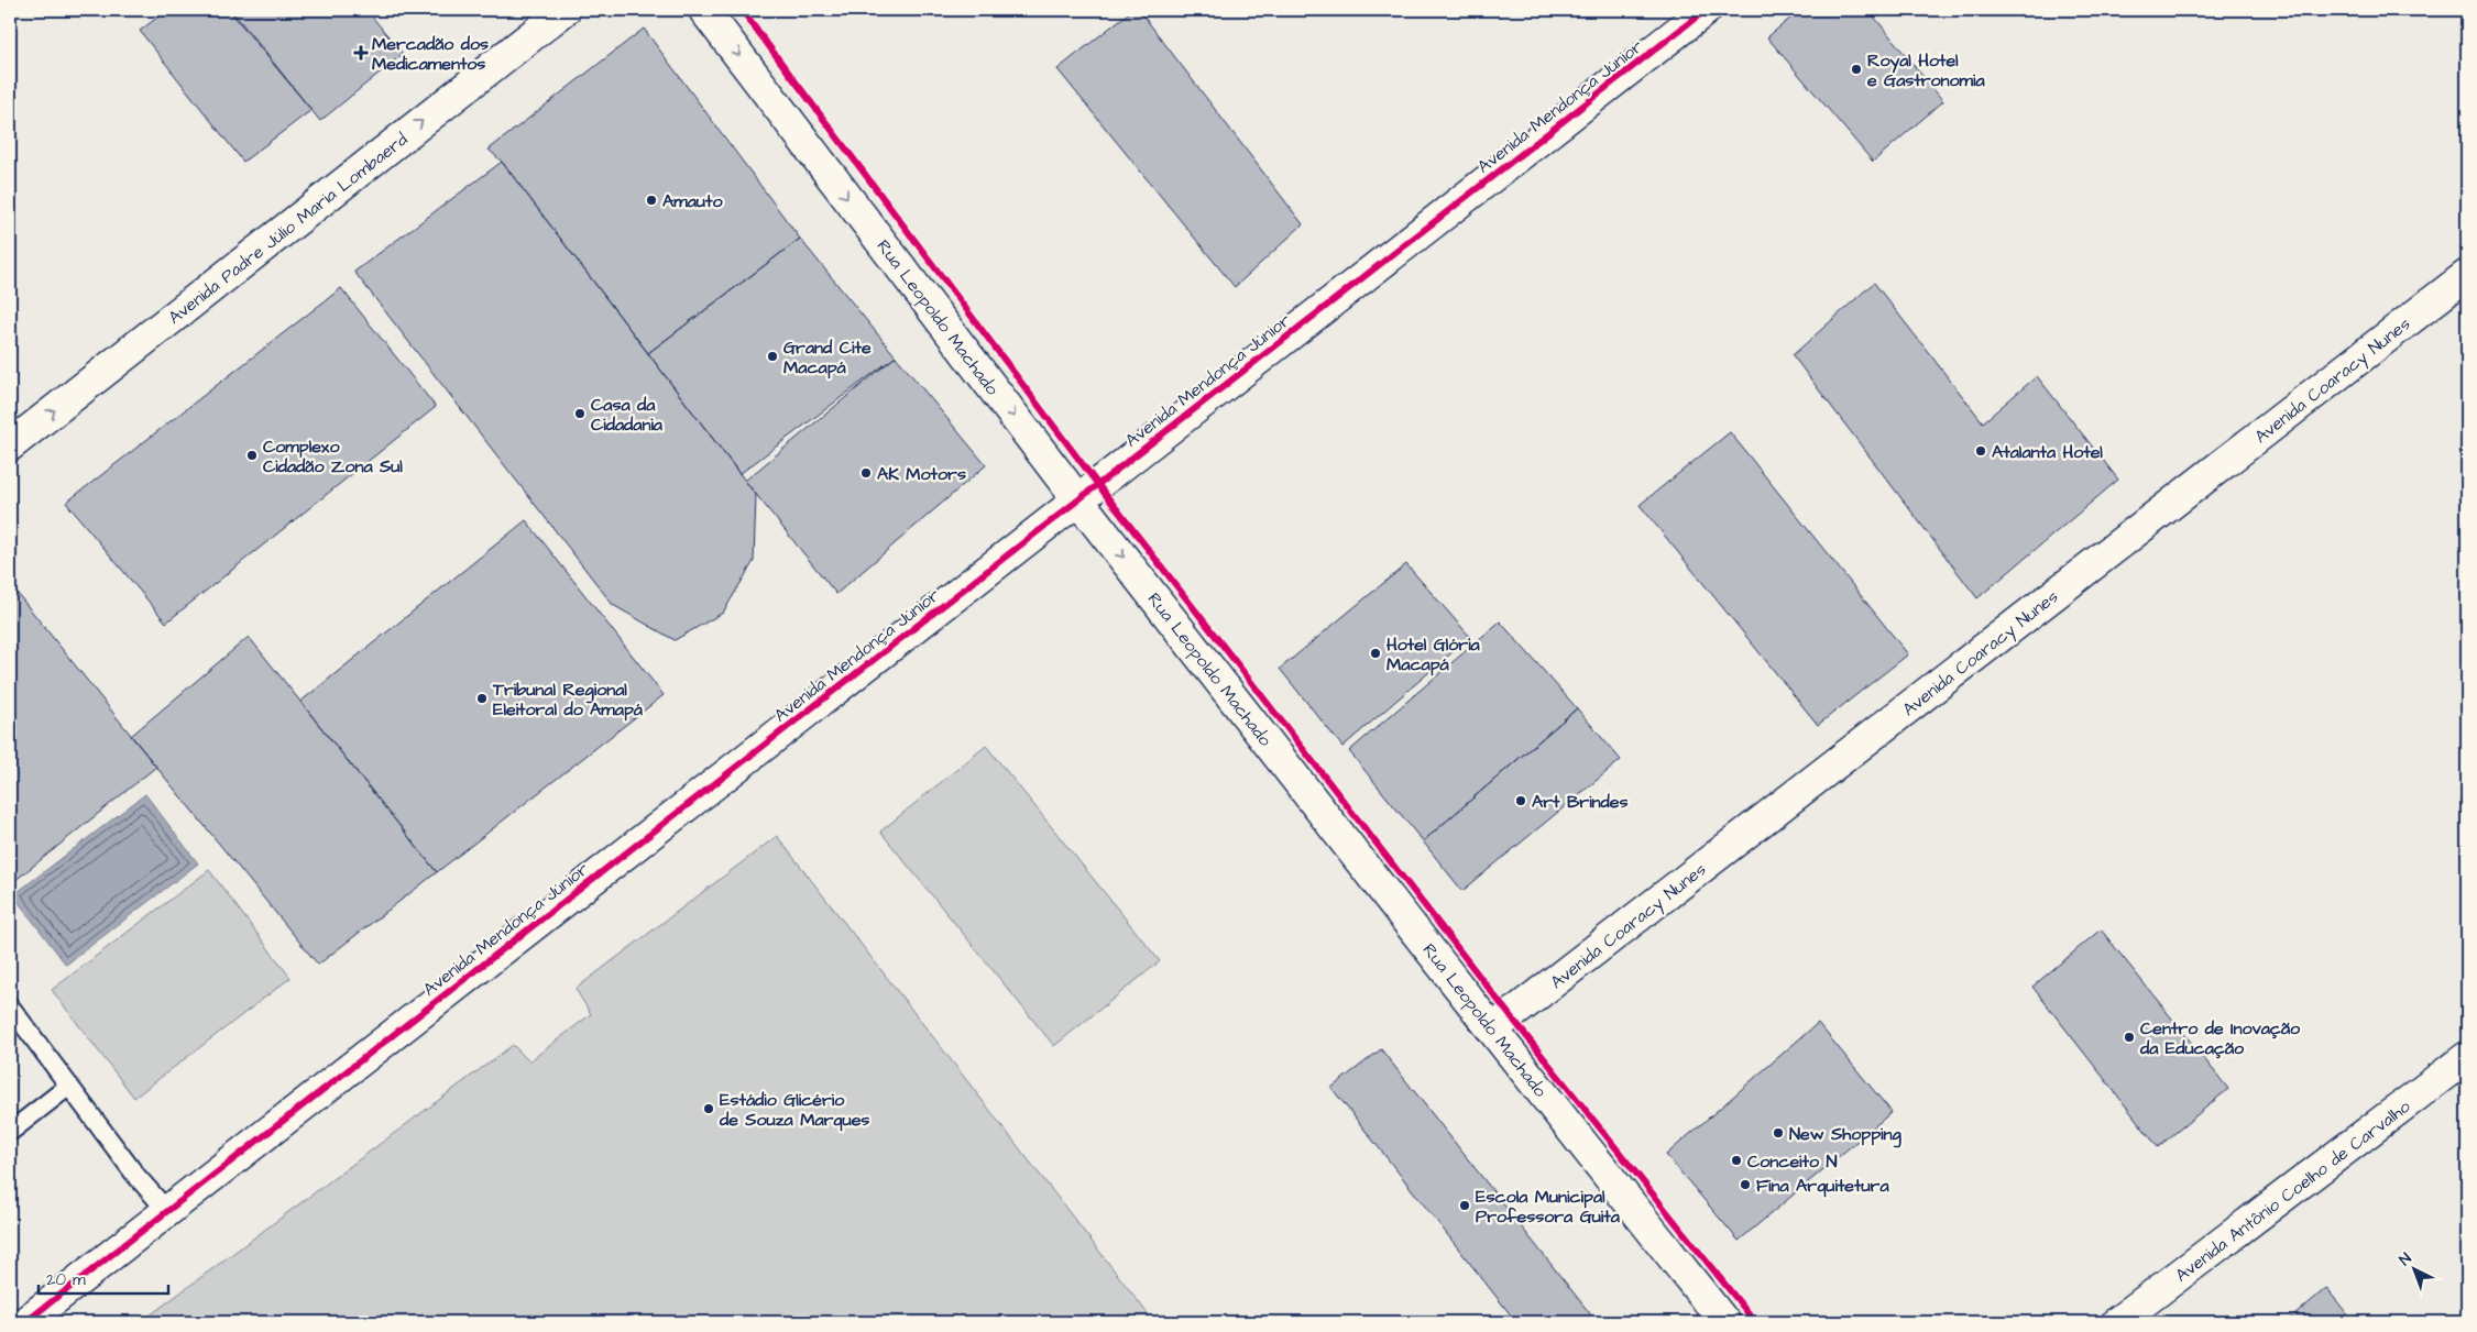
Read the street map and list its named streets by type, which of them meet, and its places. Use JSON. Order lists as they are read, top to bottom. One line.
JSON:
{"streets":{"street":["Avenida Mendonça Júnior","Avenida Padre Júlio Maria Lombaerd","Rua Leopoldo Machado","Avenida Coaracy Nunes","Avenida Antônio Coelho de Carvalho"]},"crossings":[["Avenida Mendonça Júnior","Rua Leopoldo Machado"],["Rua Leopoldo Machado","Avenida Coaracy Nunes"]],"one_way":["Avenida Padre Júlio Maria Lombaerd","Rua Leopoldo Machado"],"places":{"health":["Mercadão dos Medicamentos"],"other":["Royal Hotel e Gastronomia","Amauto","Grand Cite Macapá","Casa da Cidadania","Atalanta Hotel","Complexo Cidadão Zona Sul","AK Motors","Hotel Glória Macapá","Tribunal Regional Eleitoral do Amapá","Art Brindes","Centro de Inovação da Educação","Estádio Glicério de Souza Marques","New Shopping","Conceito N","Fina Arquitetura","Escola Municipal Professora Guita"]},"scale_bar":"20 m","north":"top left"}
